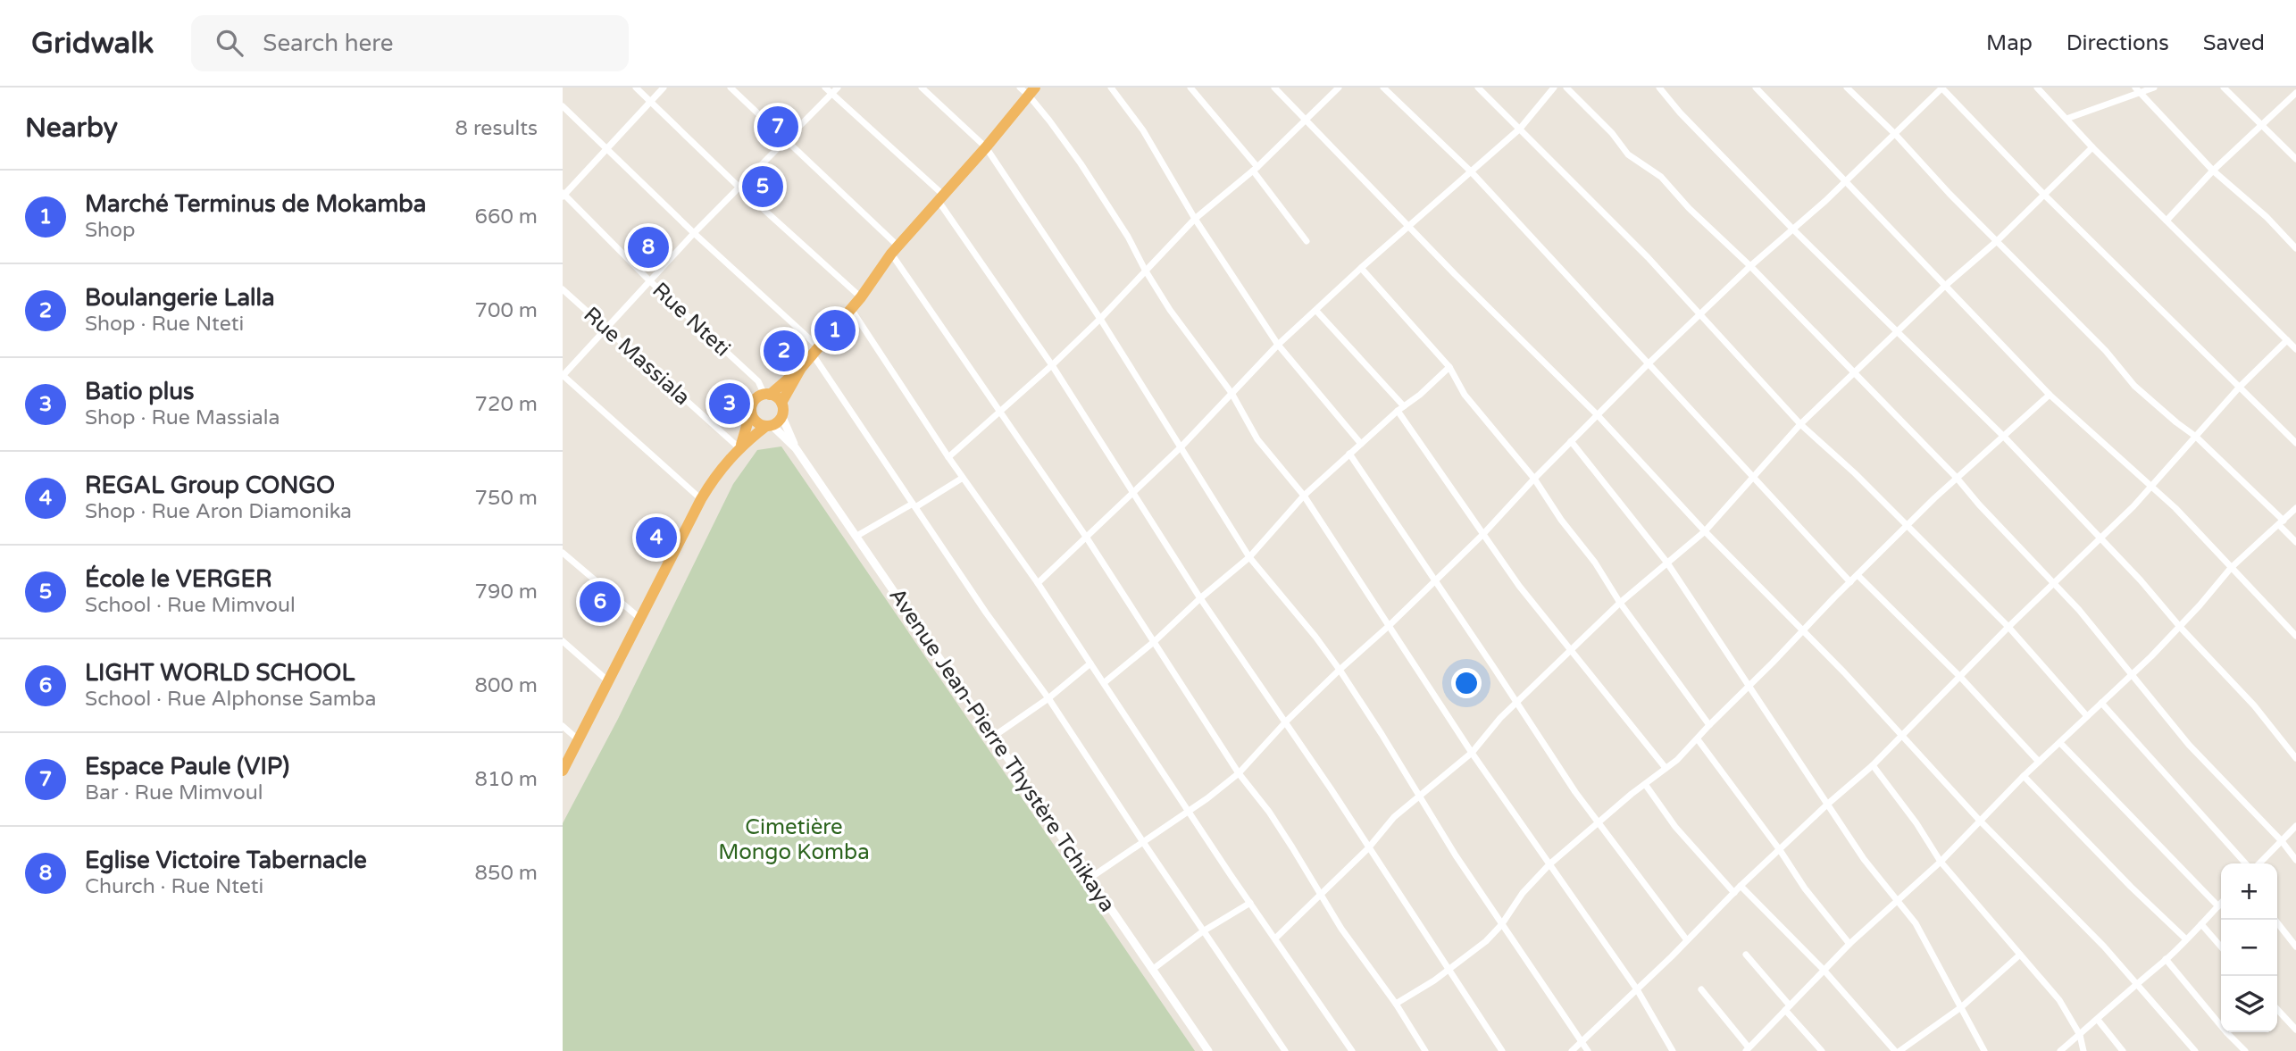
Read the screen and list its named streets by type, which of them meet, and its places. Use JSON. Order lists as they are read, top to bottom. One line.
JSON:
{"streets":{"street":["Rue Nteti","Rue Massiala","Avenue Jean-Pierre Thystère Tchikaya"]},"crossings":[["Rue Nteti","Avenue Jean-Pierre Thystère Tchikaya"]],"parks":["Cimetière Mongo Komba"],"page":{"header":"Gridwalk","search":"Search here","nav":["Map","Directions","Saved"],"heading":["Nearby","8 results"],"pins":["7","5","8","1","2","3","4","6"],"list":[{"mark":"1","name":"Marché Terminus de Mokamba","note":"Shop","value":"660 m"},{"mark":"2","name":"Boulangerie Lalla","note":"Shop · Rue Nteti","value":"700 m"},{"mark":"3","name":"Batio plus","note":"Shop · Rue Massiala","value":"720 m"},{"mark":"4","name":"REGAL Group CONGO","note":"Shop · Rue Aron Diamonika","value":"750 m"},{"mark":"5","name":"École le VERGER","note":"School · Rue Mimvoul","value":"790 m"},{"mark":"6","name":"LIGHT WORLD SCHOOL","note":"School · Rue Alphonse Samba","value":"800 m"},{"mark":"7","name":"Espace Paule (VIP)","note":"Bar · Rue Mimvoul","value":"810 m"},{"mark":"8","name":"Eglise Victoire Tabernacle","note":"Church · Rue Nteti","value":"850 m"}],"map_buttons":["+","−"]}}
